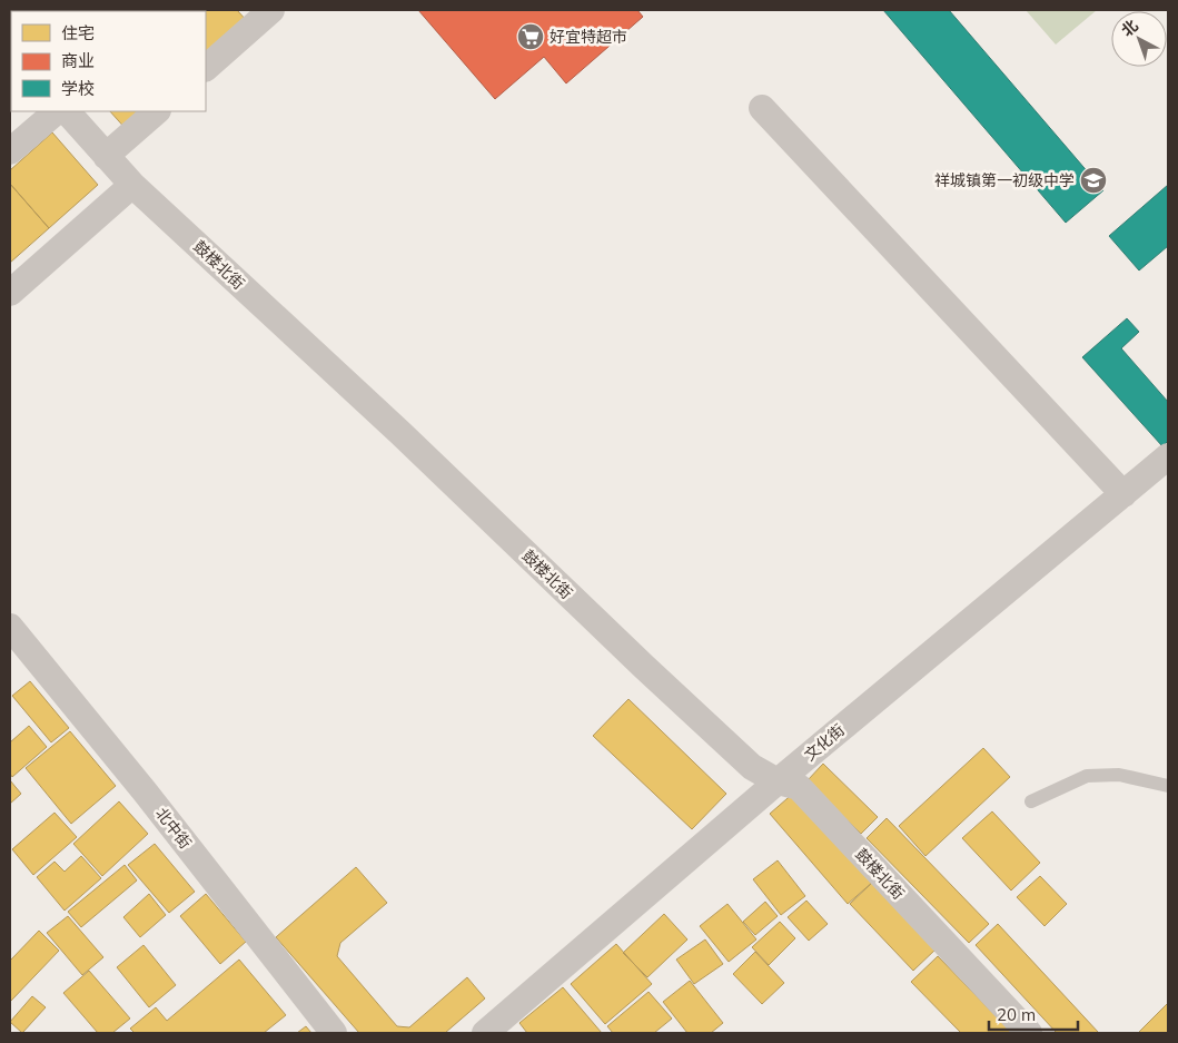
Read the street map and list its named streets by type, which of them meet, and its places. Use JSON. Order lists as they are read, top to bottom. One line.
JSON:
{"streets":{"street":["鼓楼北街","文化街","北中街"]},"crossings":[["鼓楼北街","文化街"]],"places":{"supermarket":["好宜特超市"],"school or university":["祥城镇第一初级中学"]},"legend":["住宅","商业","学校"],"scale_bar":"20 m","north":"top left"}
